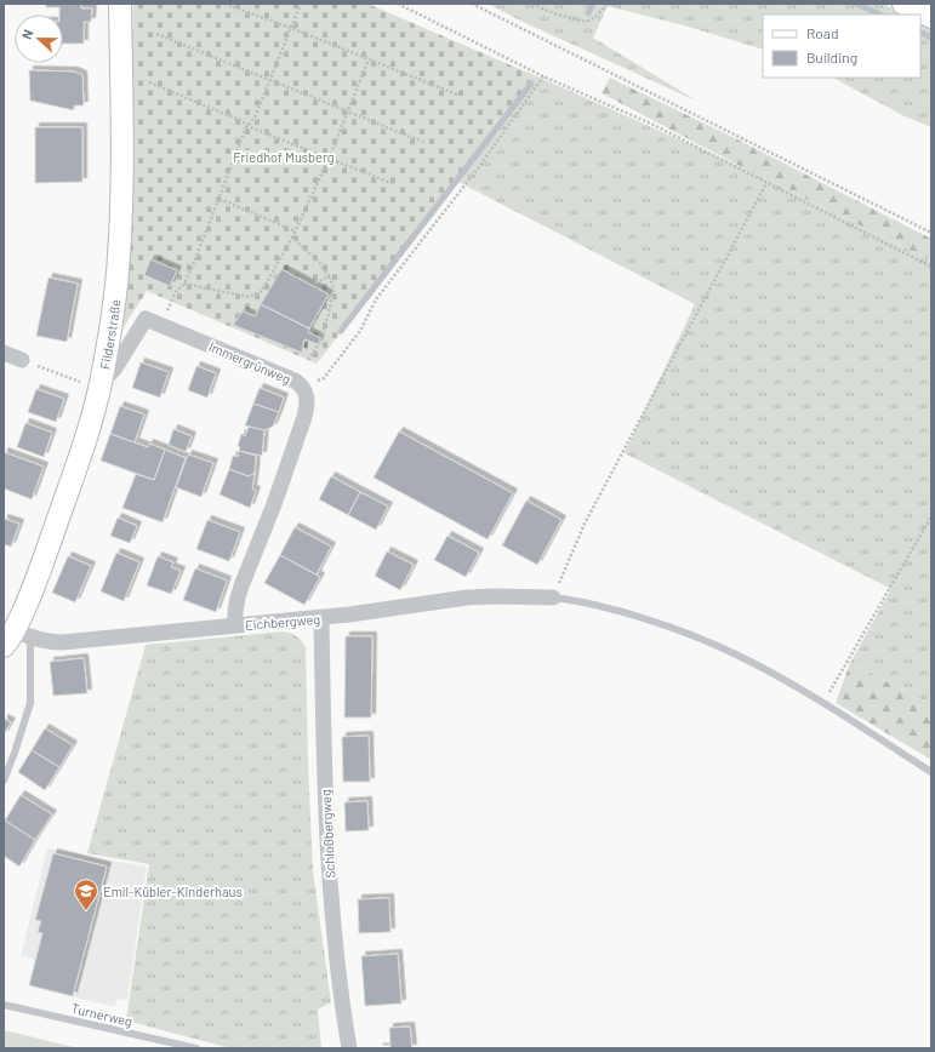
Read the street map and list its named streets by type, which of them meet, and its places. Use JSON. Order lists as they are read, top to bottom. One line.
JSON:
{"streets":{"main road":["Filderstraße"],"street":["Immergrünweg","Eichbergweg","Schloßbergweg"],"lane":["Turnerweg"]},"crossings":[["Filderstraße","Immergrünweg"],["Filderstraße","Eichbergweg"],["Immergrünweg","Eichbergweg"],["Eichbergweg","Schloßbergweg"]],"parks":["Friedhof Musberg"],"places":{"school or university":["Emil-Kübler-Kinderhaus"]},"legend":["Road","Building"],"north":"left"}
